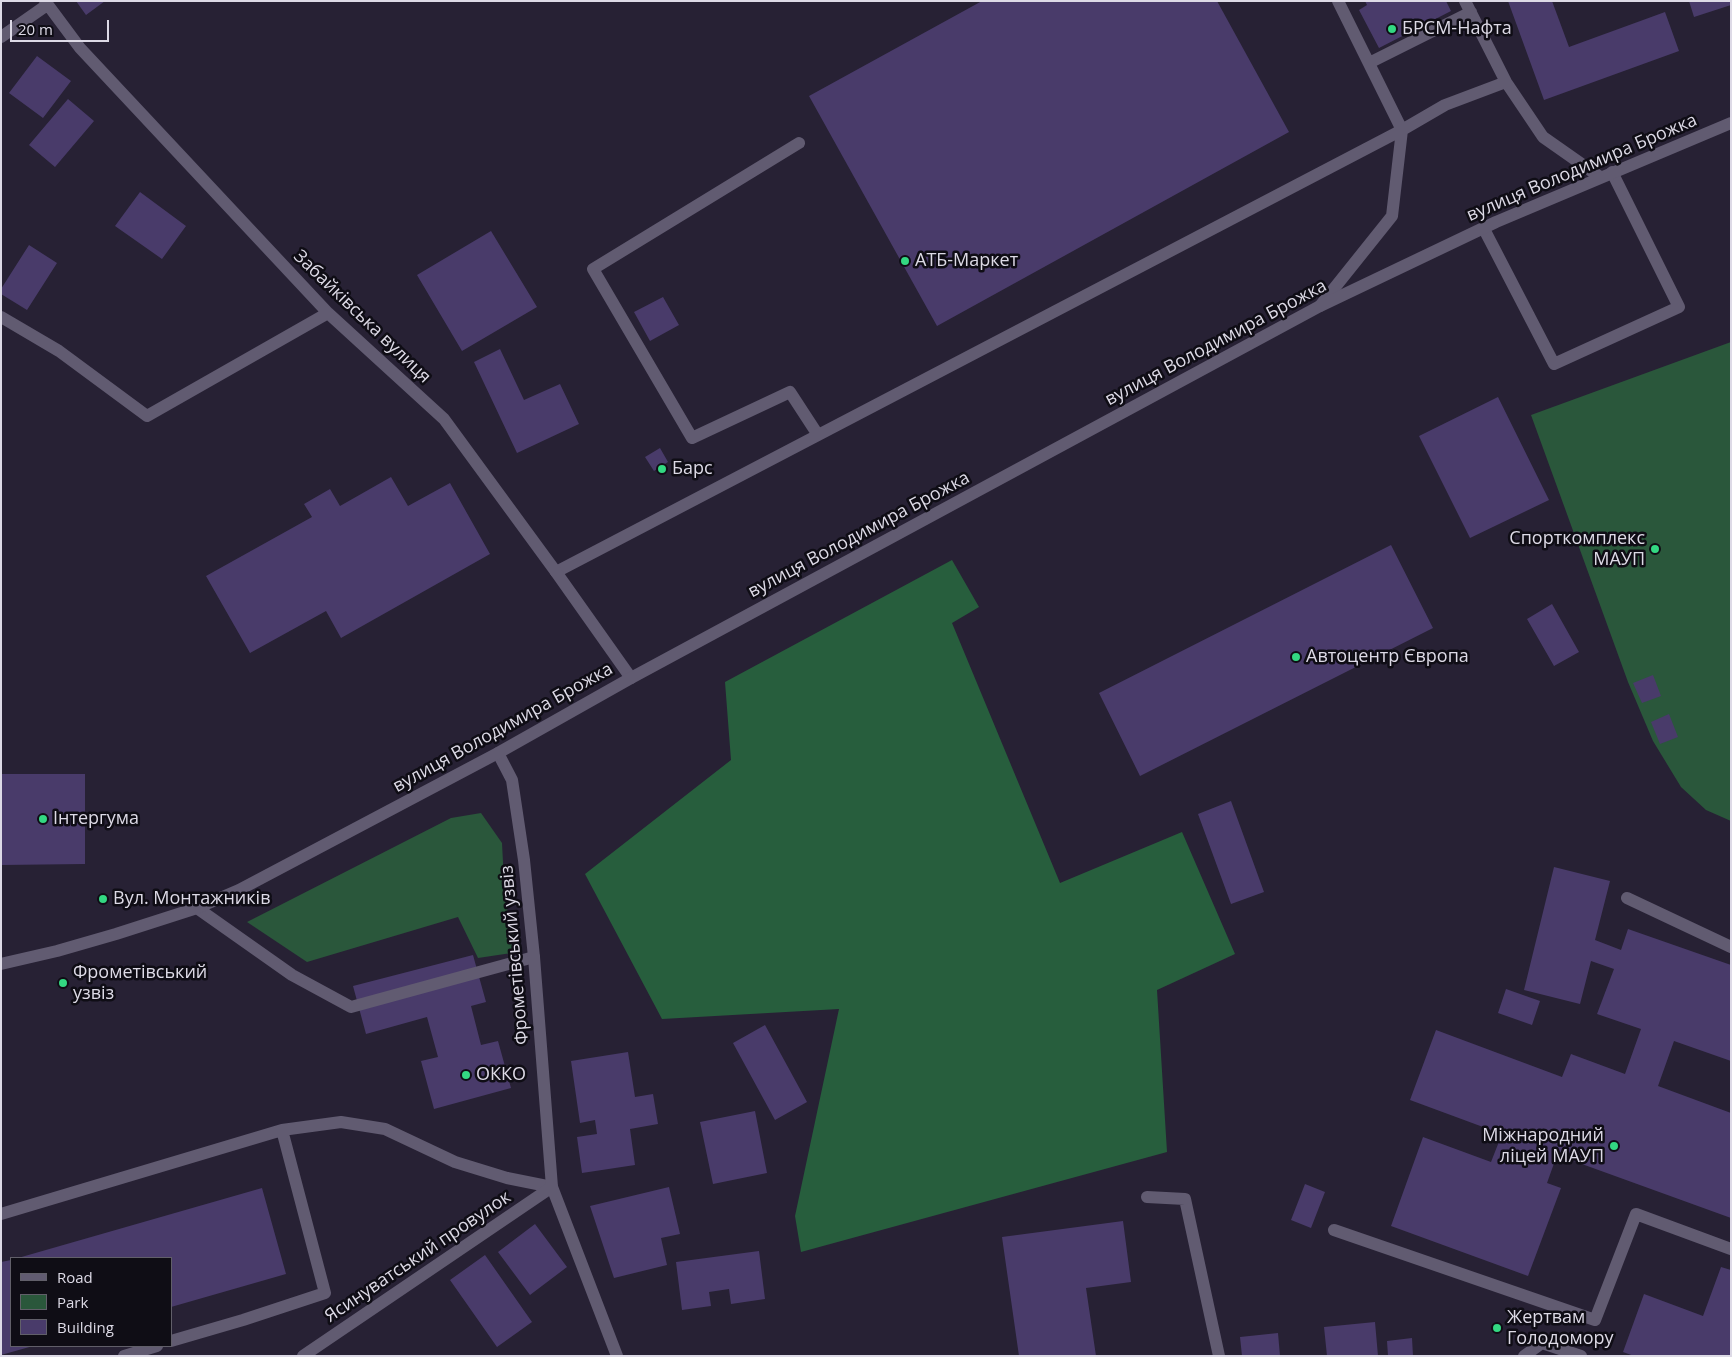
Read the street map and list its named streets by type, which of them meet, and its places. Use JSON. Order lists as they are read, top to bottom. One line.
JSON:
{"streets":{"street":["вулиця Володимира Брожка","Забайківська вулиця","Фрометівський узвіз","Ясинуватський провулок"]},"crossings":[["вулиця Володимира Брожка","Забайківська вулиця"],["вулиця Володимира Брожка","Фрометівський узвіз"],["Фрометівський узвіз","Ясинуватський провулок"]],"places":["БРСМ-Нафта","АТБ-Маркет","Барс","Спорткомплекс МАУП","Автоцентр Європа","Інтергума","Вул. Монтажників","Фрометівський узвіз","ОККО","Міжнародний ліцей МАУП","Жертвам Голодомору"],"legend":["Road","Park","Building"],"scale_bar":"20 m"}
